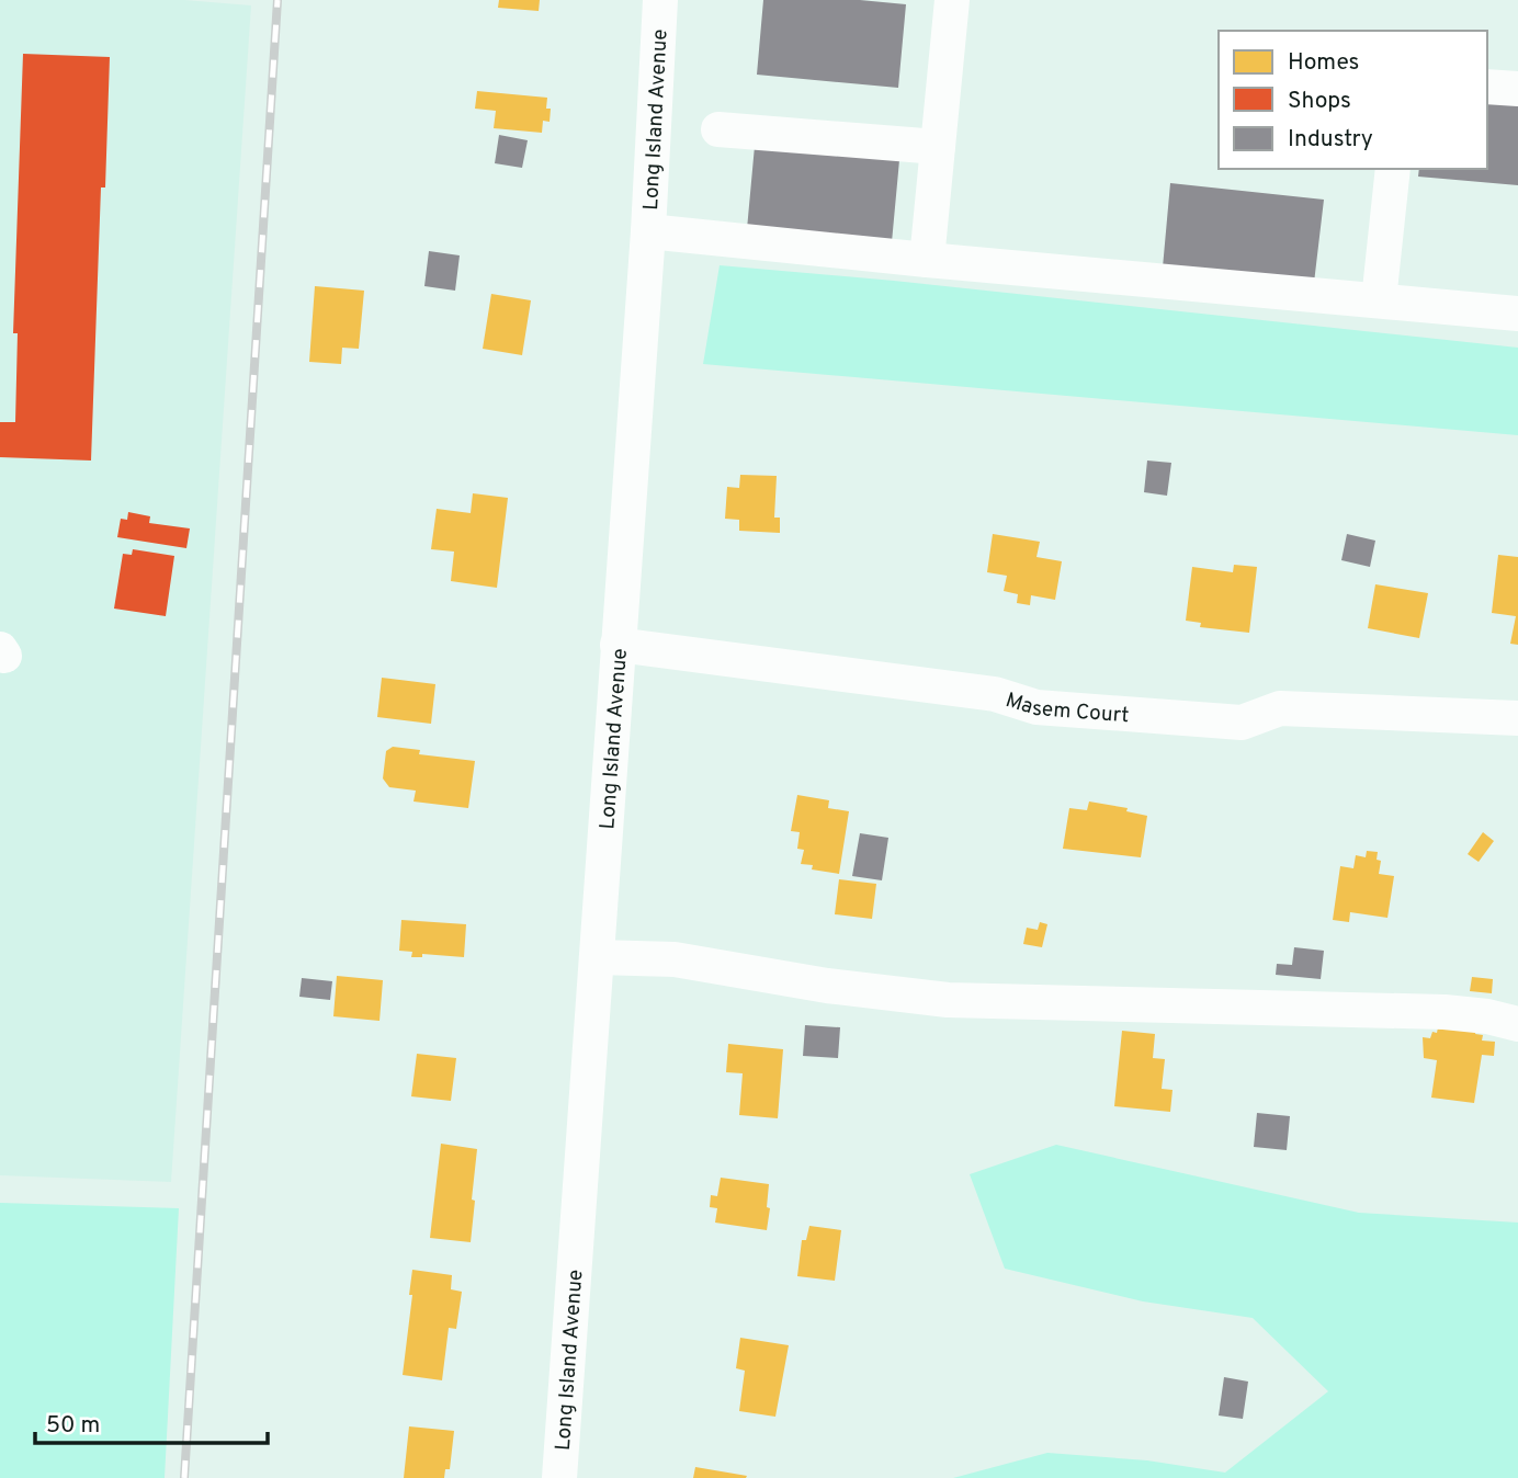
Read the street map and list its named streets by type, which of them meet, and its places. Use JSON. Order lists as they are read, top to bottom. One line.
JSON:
{"streets":{"street":["Long Island Avenue","Masem Court"]},"crossings":[["Long Island Avenue","Masem Court"]],"legend":["Homes","Shops","Industry"],"scale_bar":"50 m"}
